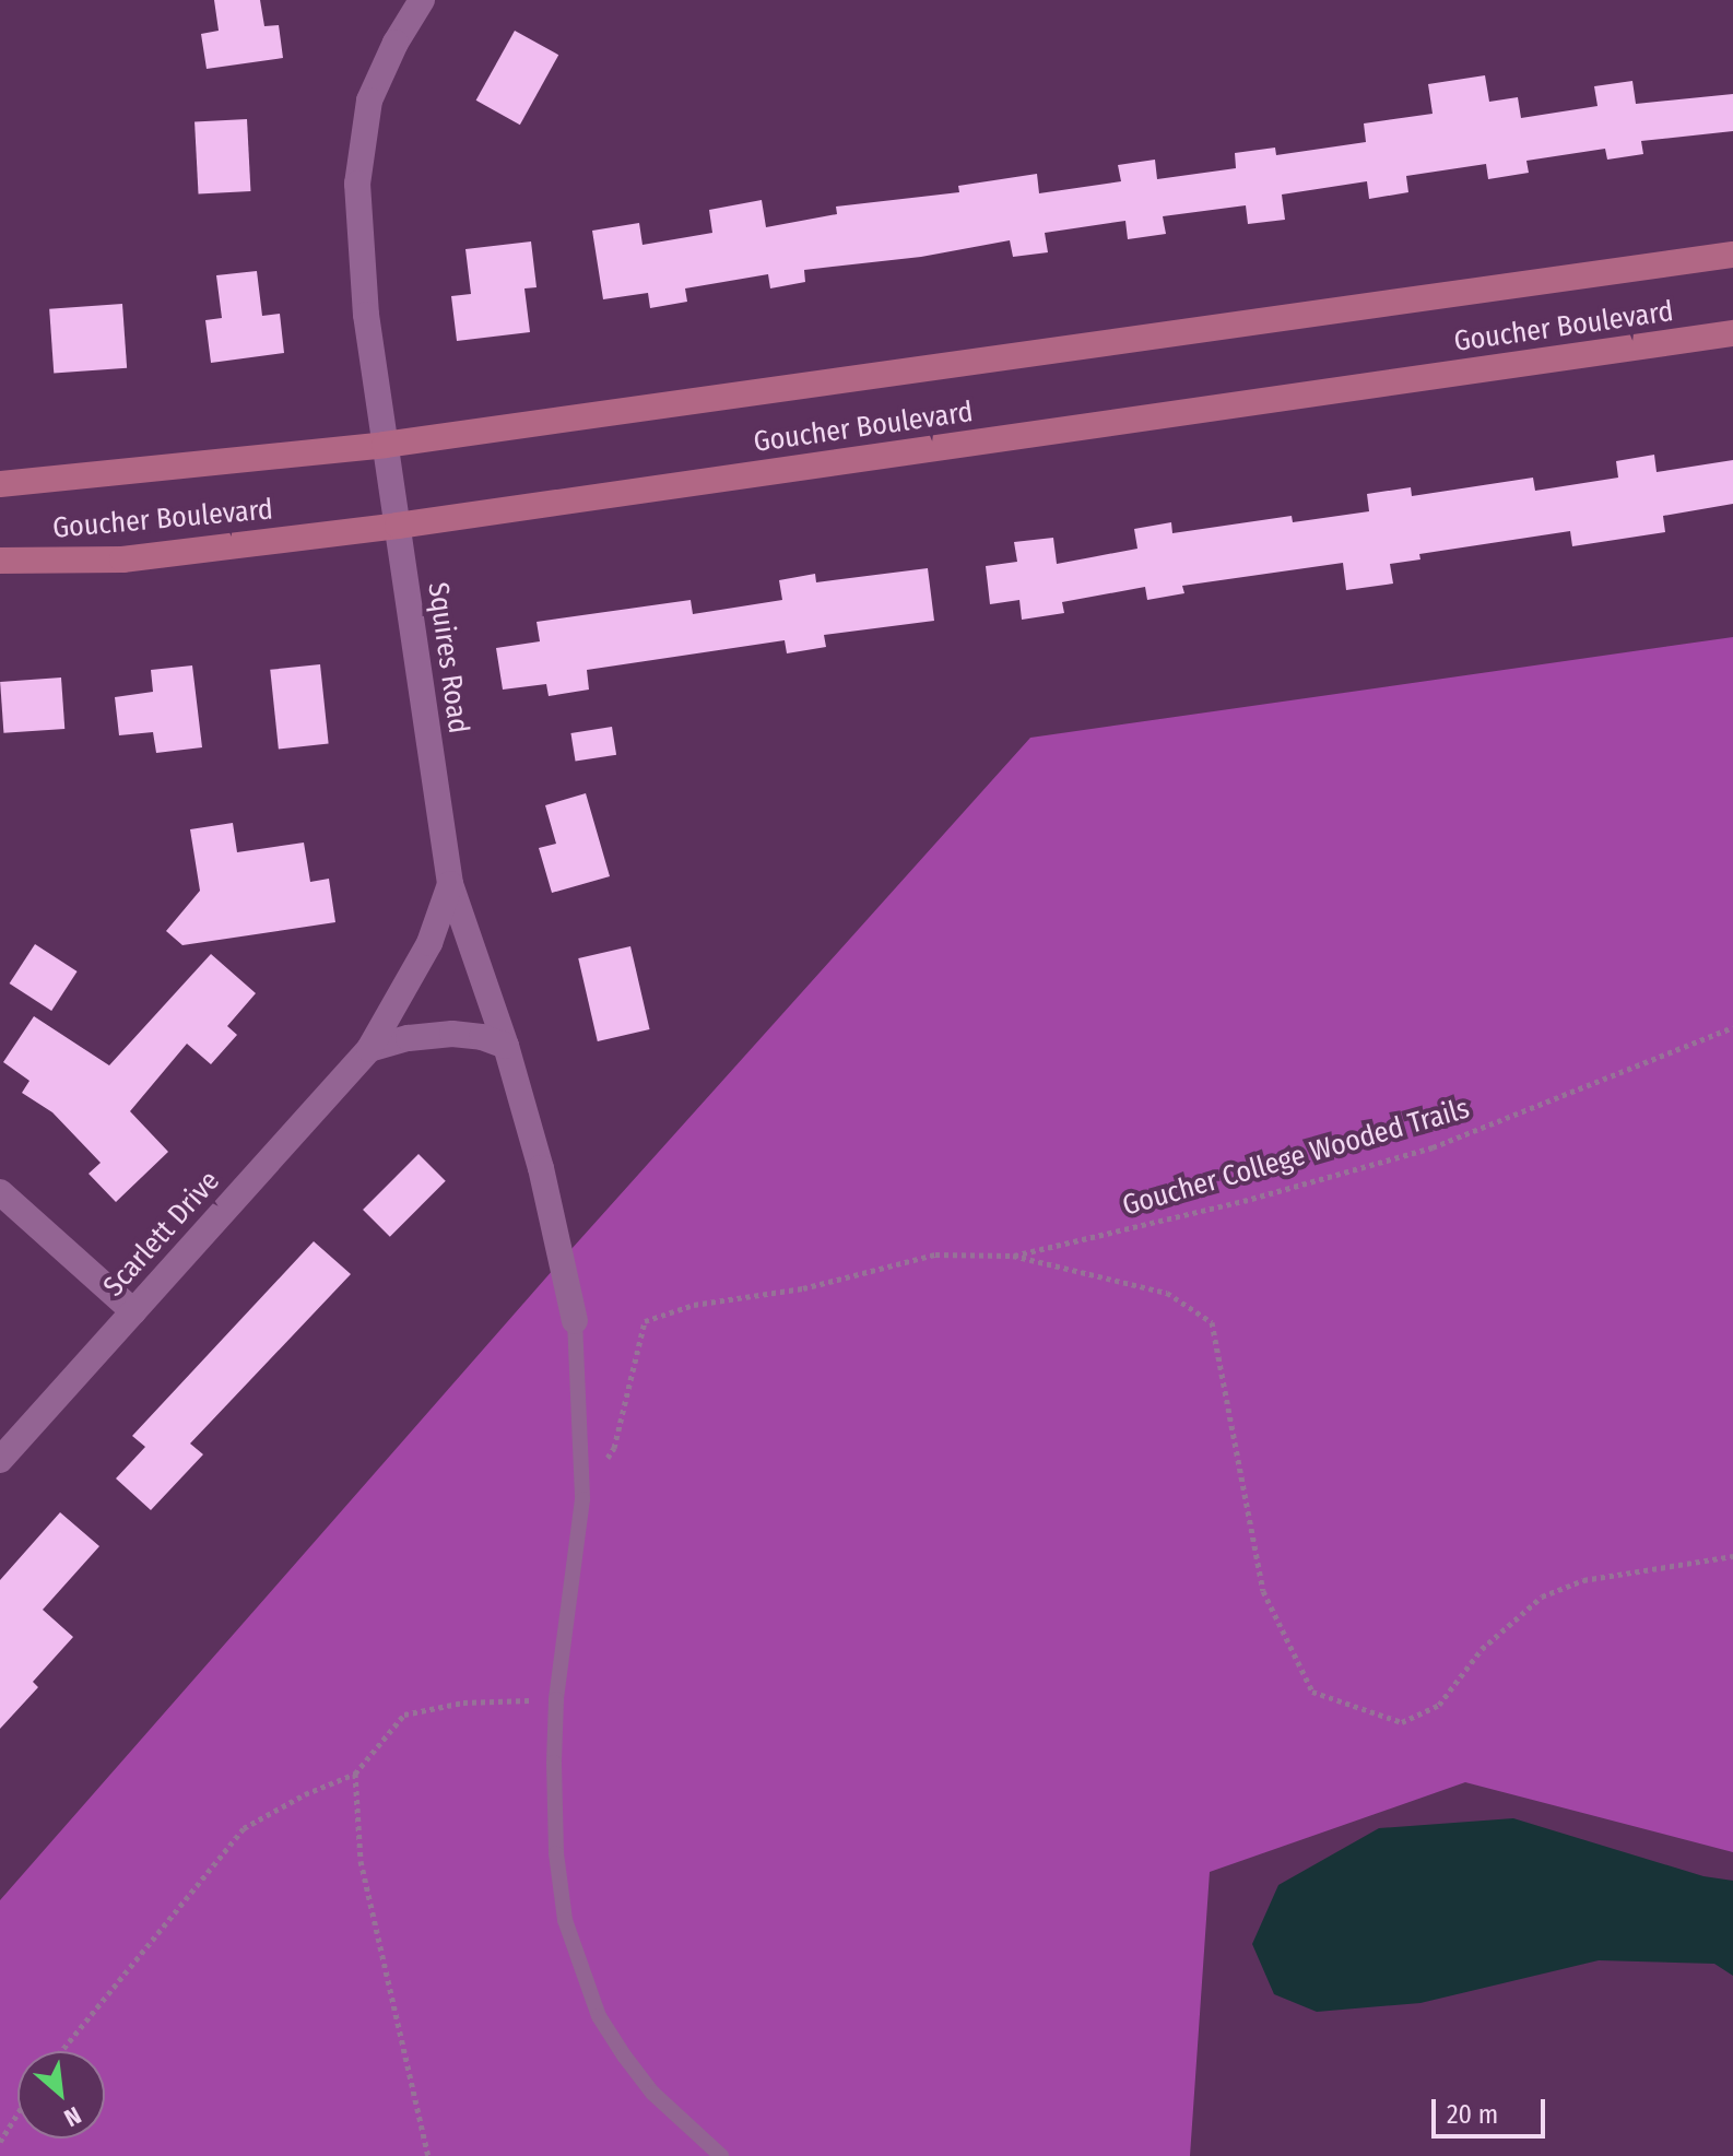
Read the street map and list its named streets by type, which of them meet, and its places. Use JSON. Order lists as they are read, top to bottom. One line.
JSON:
{"streets":{"main road":["Goucher Boulevard"],"street":["Squires Road","Scarlett Drive"],"path":["Goucher College Wooded Trails"]},"crossings":[["Goucher Boulevard","Squires Road"],["Squires Road","Scarlett Drive"]],"scale_bar":"20 m","north":"bottom right"}
